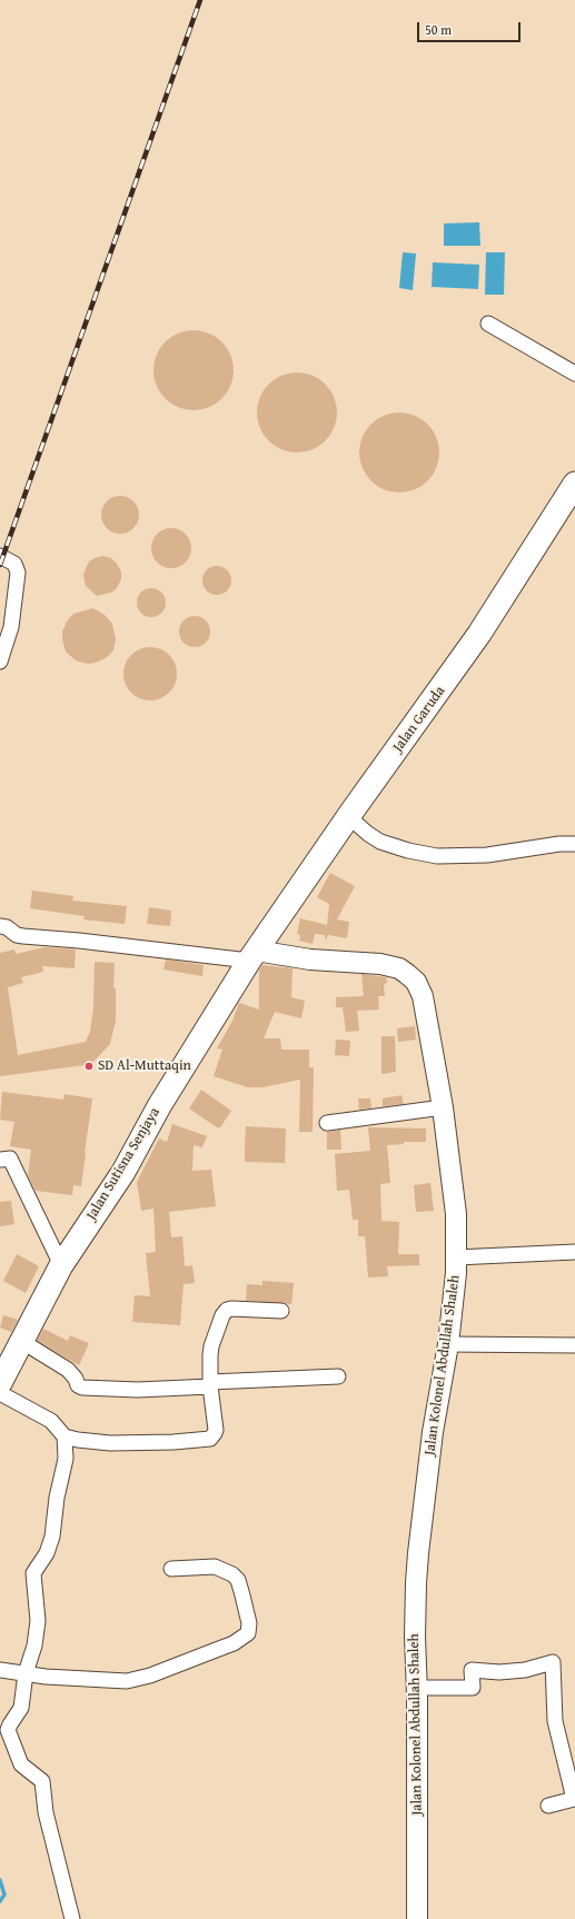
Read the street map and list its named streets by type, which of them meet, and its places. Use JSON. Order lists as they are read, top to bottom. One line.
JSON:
{"streets":{"main road":["Jalan Garuda","Jalan Sutisna Senjaya","Jalan Kolonel Abdullah Shaleh"]},"crossings":[["Jalan Garuda","Jalan Sutisna Senjaya"],["Jalan Garuda","Jalan Kolonel Abdullah Shaleh"],["Jalan Sutisna Senjaya","Jalan Kolonel Abdullah Shaleh"]],"places":["SD Al-Muttaqin"],"scale_bar":"50 m"}
